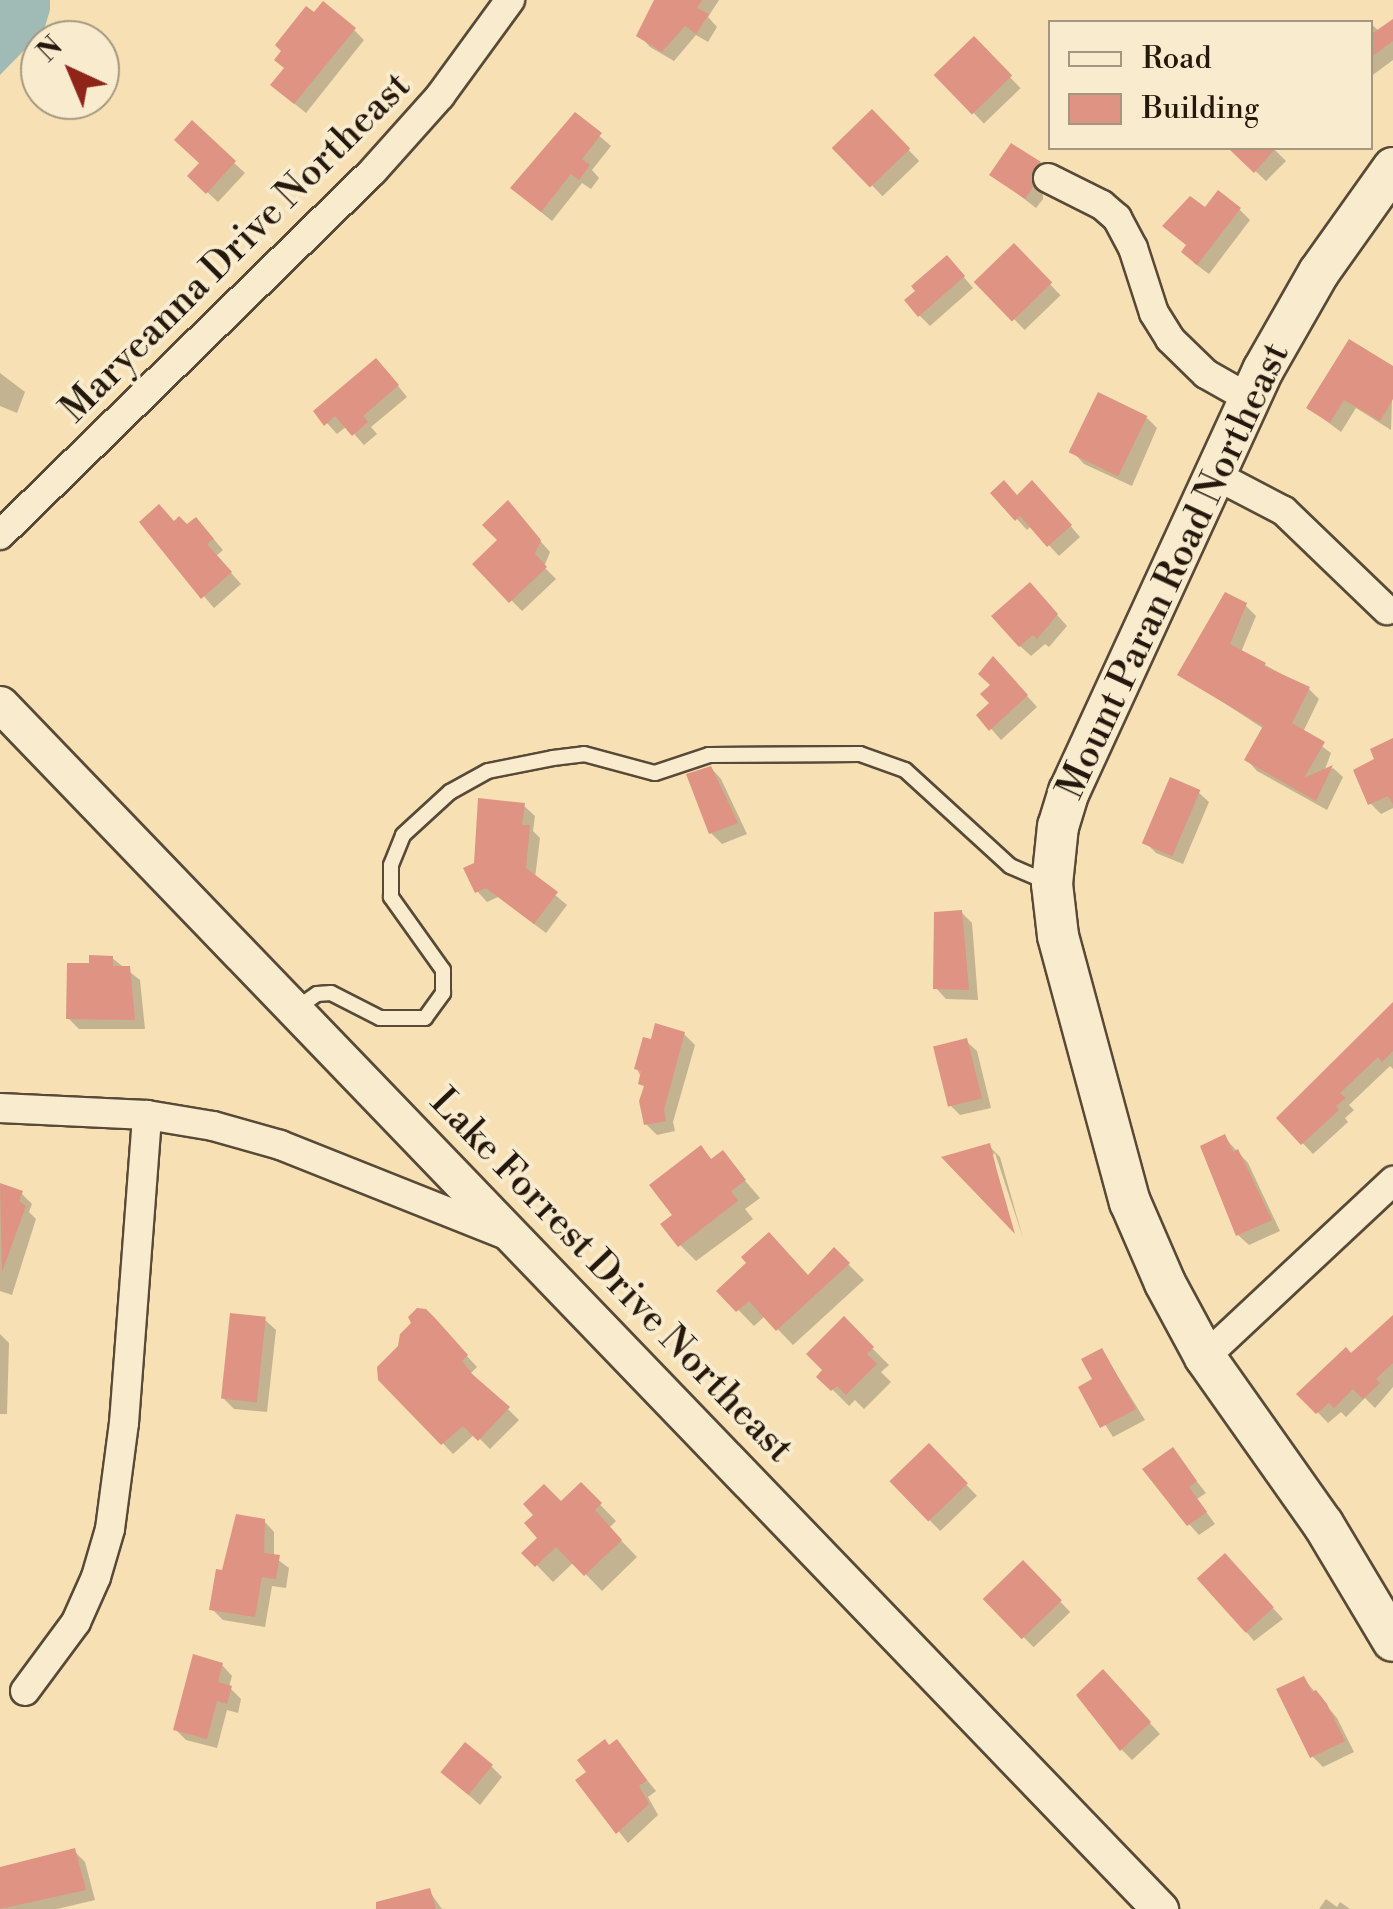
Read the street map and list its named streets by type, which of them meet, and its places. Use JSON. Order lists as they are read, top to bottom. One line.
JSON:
{"streets":{"main road":["Mount Paran Road Northeast"],"street":["Maryeanna Drive Northeast","Lake Forrest Drive Northeast"]},"legend":["Road","Building"],"north":"top left"}
